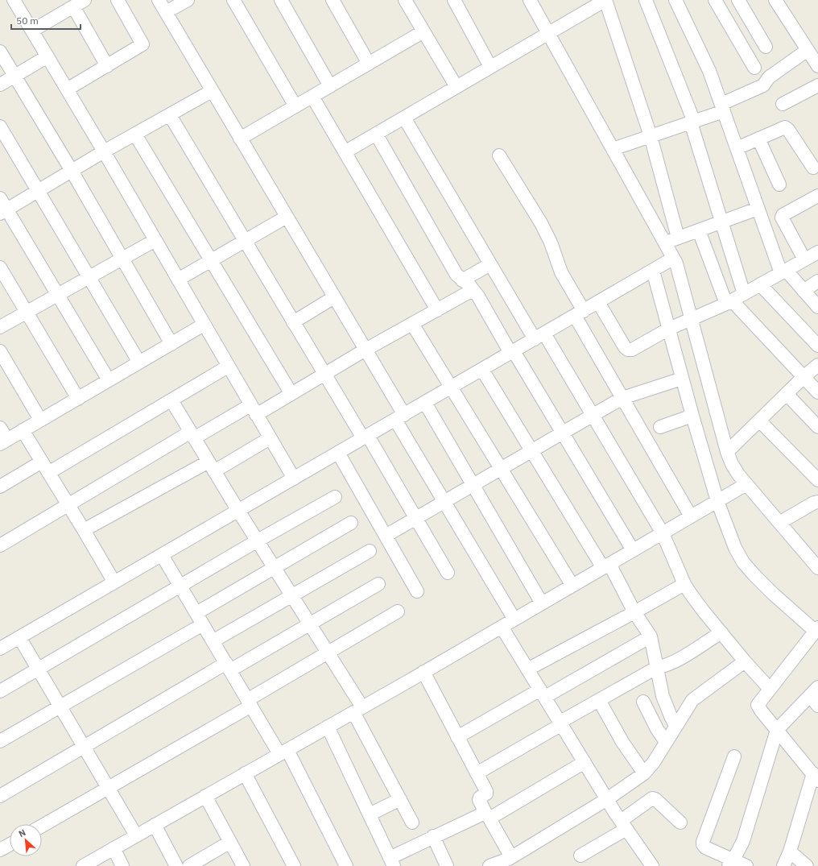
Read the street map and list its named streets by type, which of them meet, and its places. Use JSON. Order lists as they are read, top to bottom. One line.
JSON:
{"scale_bar":"50 m","north":"top left"}
